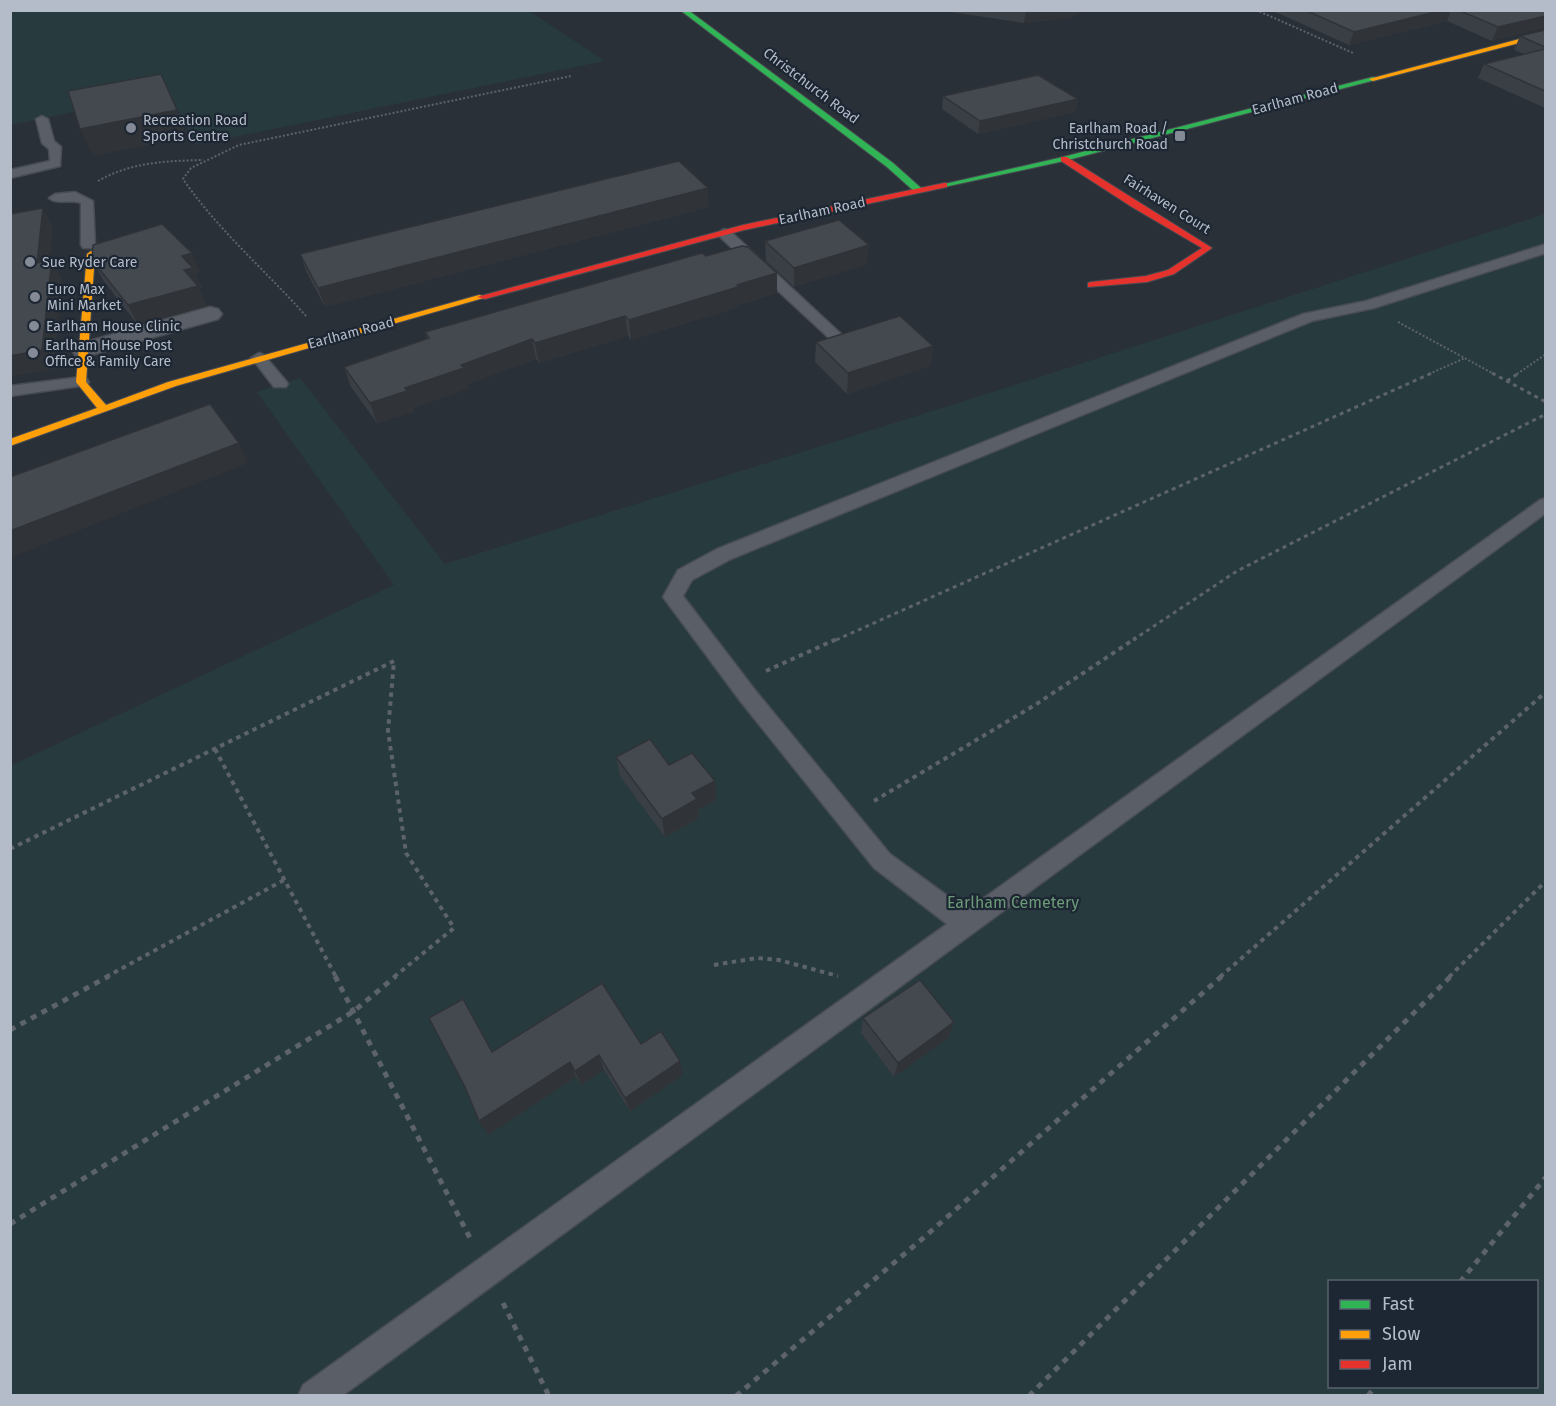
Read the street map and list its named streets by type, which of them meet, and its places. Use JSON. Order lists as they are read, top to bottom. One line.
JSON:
{"streets":{"main road":["Christchurch Road","Earlham Road","Fairhaven Court"]},"crossings":[["Christchurch Road","Earlham Road"],["Earlham Road","Fairhaven Court"]],"parks":["Earlham Cemetery"],"places":{"other":["Recreation Road Sports Centre","Sue Ryder Care","Euro Max Mini Market","Earlham House Clinic","Earlham House Post Office & Family Care"],"transit":["Earlham Road / Christchurch Road"]},"legend":["Fast","Slow","Jam"]}
